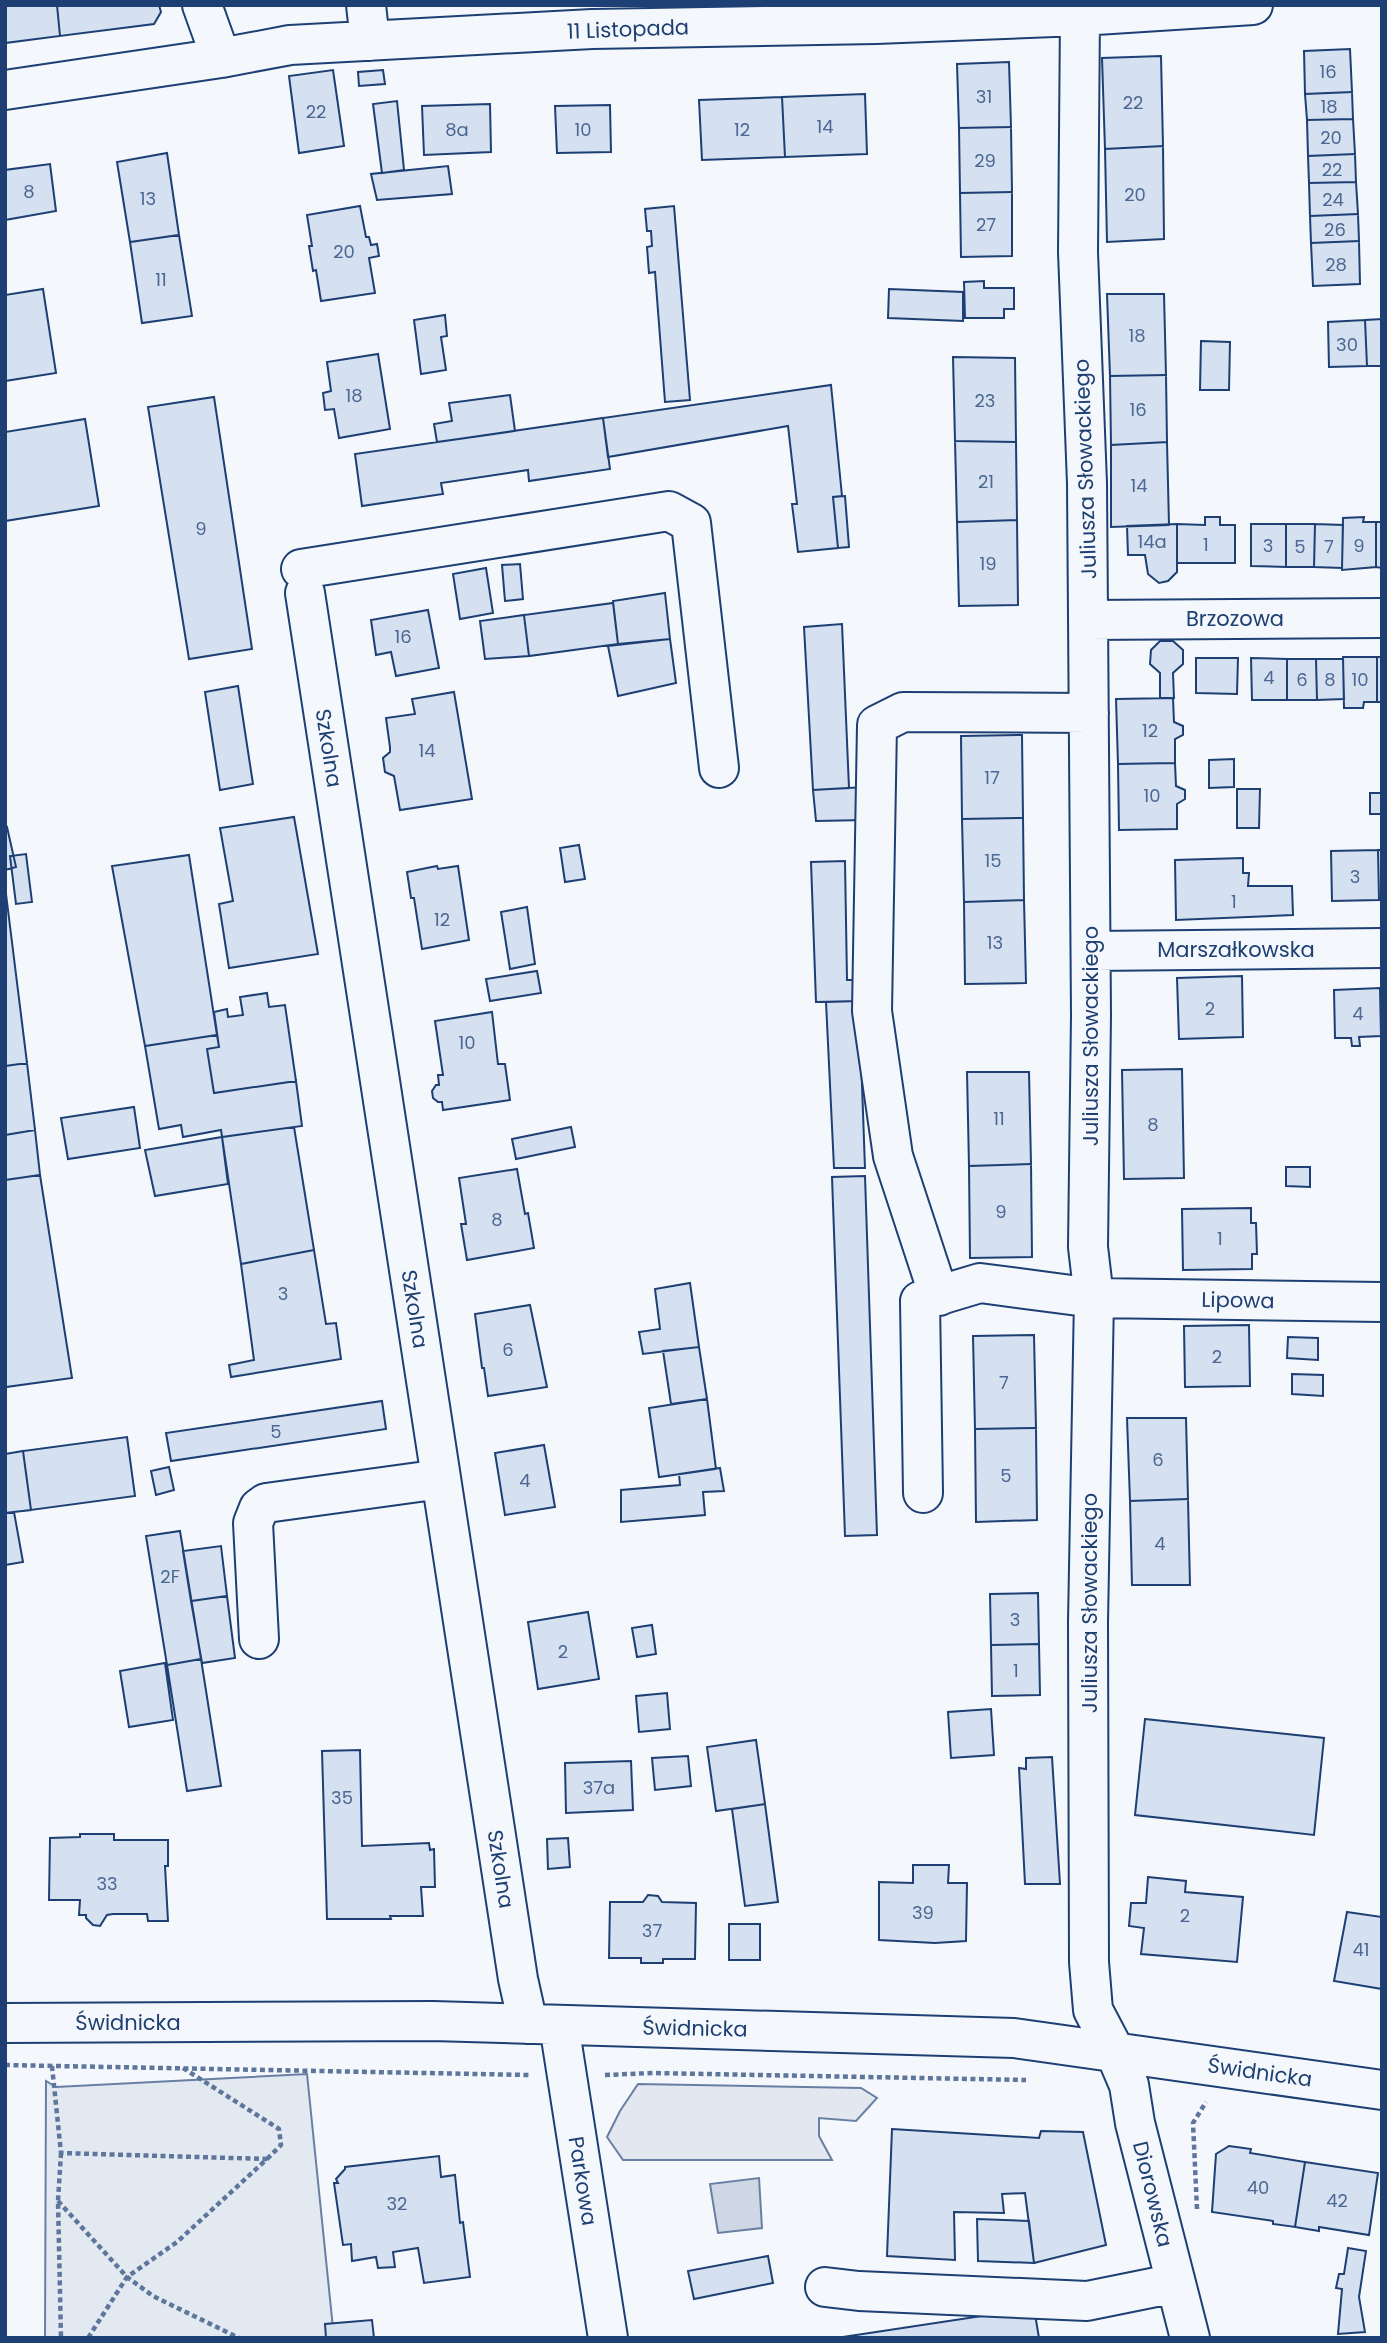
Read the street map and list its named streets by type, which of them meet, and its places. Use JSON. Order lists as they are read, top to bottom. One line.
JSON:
{"streets":{"street":["11 Listopada","Juliusza Słowackiego","Brzozowa","Szkolna","Marszałkowska","Lipowa","Świdnicka","Parkowa","Diorowska"]},"crossings":[["11 Listopada","Juliusza Słowackiego"],["Juliusza Słowackiego","Brzozowa"],["Juliusza Słowackiego","Marszałkowska"],["Juliusza Słowackiego","Lipowa"],["Juliusza Słowackiego","Świdnicka"],["Juliusza Słowackiego","Diorowska"],["Szkolna","Świdnicka"],["Szkolna","Parkowa"],["Świdnicka","Parkowa"],["Świdnicka","Diorowska"]],"house_numbers":["16","31","22","18","22","14","8a","10","12","20","29","22","8","20","13","24","27","26","20","28","11","18","30","18","23","16","21","14","9","14a","1","3","9","5","7","19","16","4","6","8","10","12","14","17","10","15","3","1","12","13","2","4","10","11","8","9","8","1","3","6","2","7","5","6","5","4","4","2F","3","2","1","37a","35","33","39","2","37","41","40","42","32"]}
